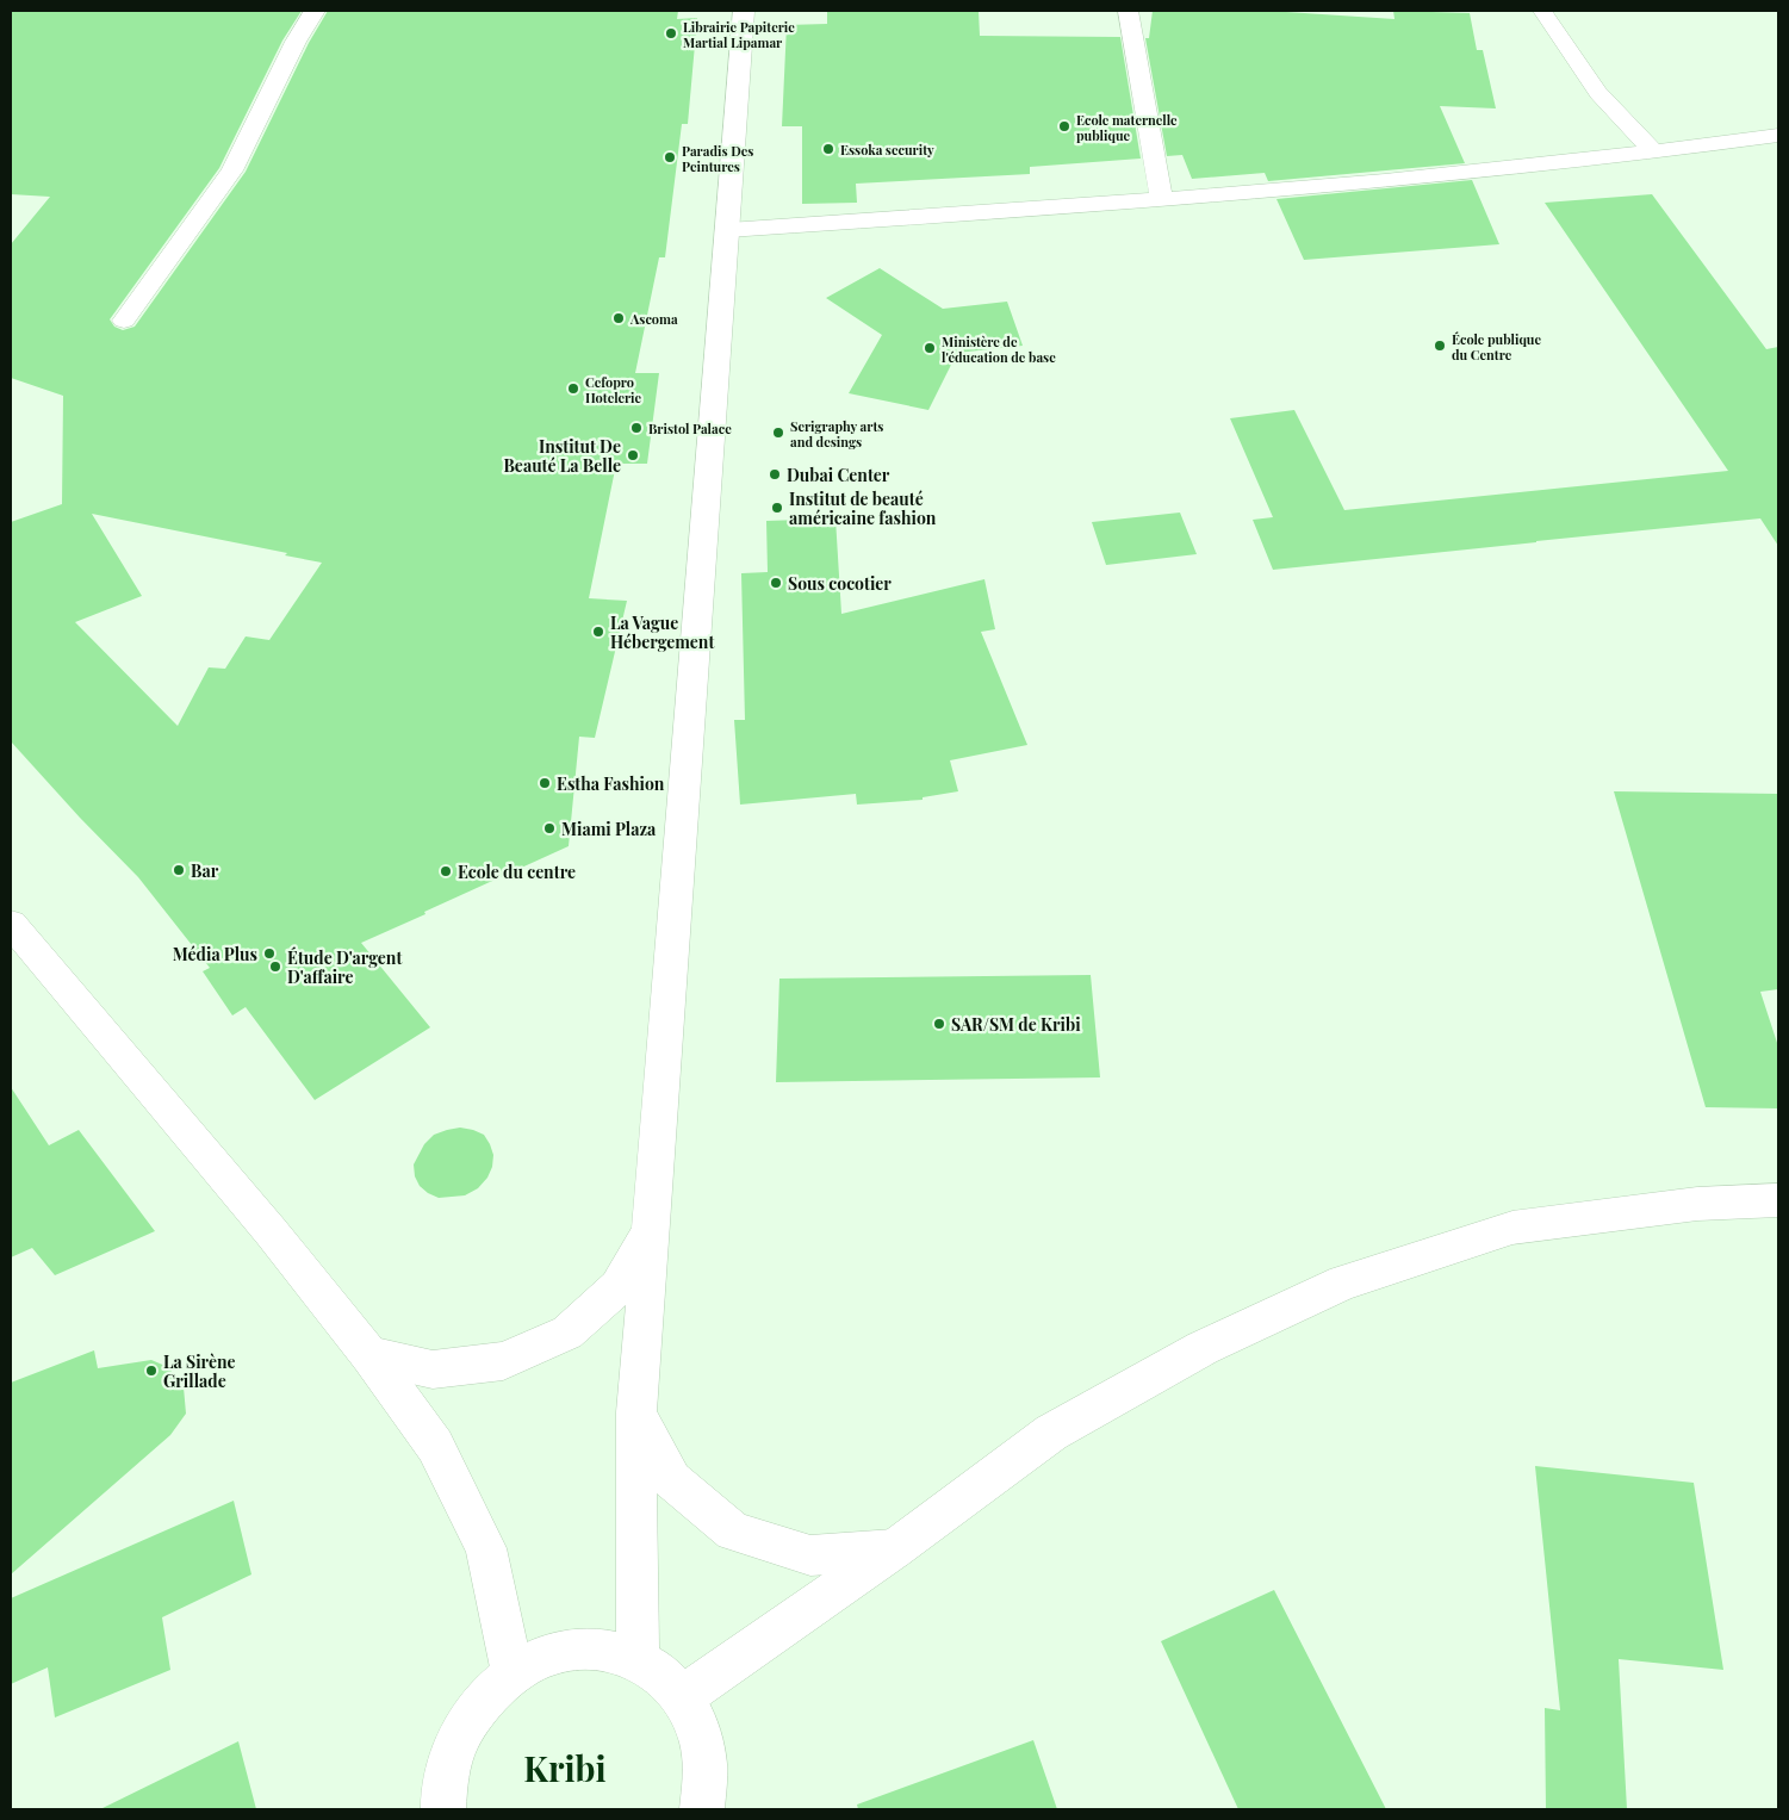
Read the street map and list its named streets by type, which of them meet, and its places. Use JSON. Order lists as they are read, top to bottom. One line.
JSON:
{"districts":["Kribi"],"places":["Librairie Papiterie Martial Lipamar","Ecole maternelle publique","Essoka security","Paradis Des Peintures","Ascoma","École publique du Centre","Ministère de l'éducation de base","Cefopro Hotelerie","Bristol Palace","Serigraphy arts and desings","Institut De Beauté La Belle","Dubai Center","Institut de beauté américaine fashion","Sous cocotier","La Vague Hébergement","Estha Fashion","Miami Plaza","Bar","Ecole du centre","Média Plus","Étude D'argent D'affaire","SAR/SM de Kribi","La Sirène Grillade"]}
